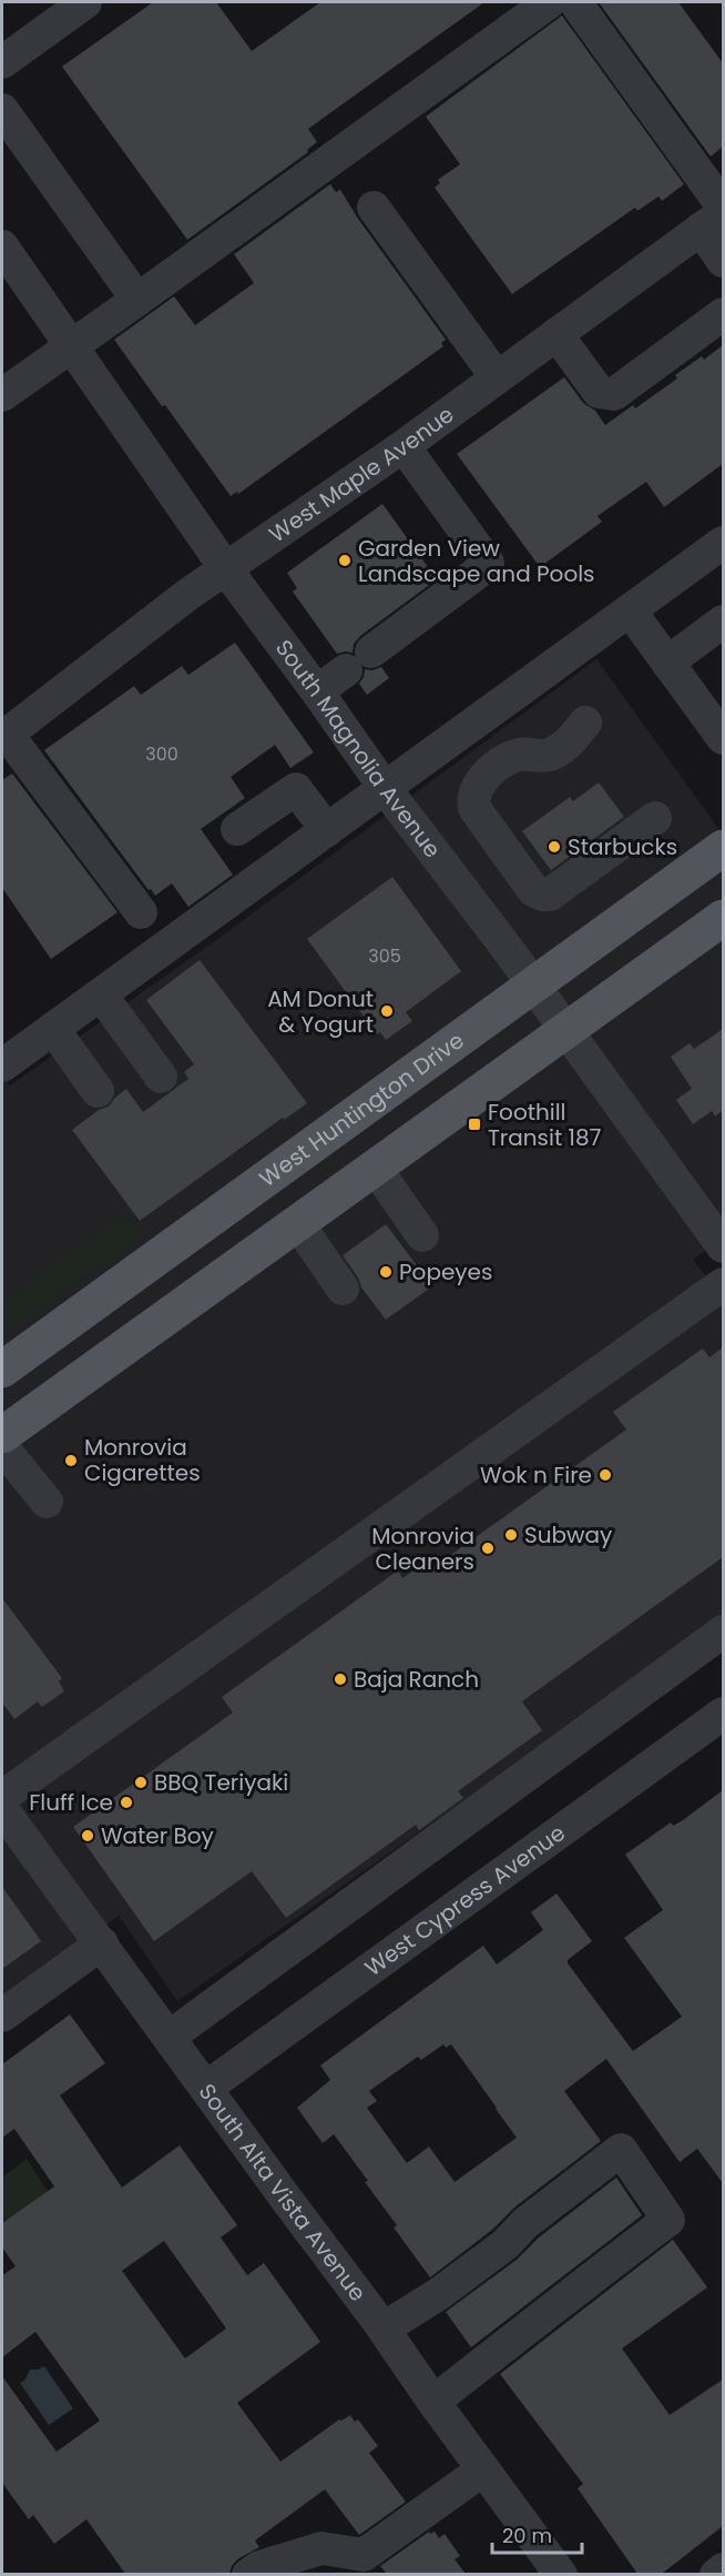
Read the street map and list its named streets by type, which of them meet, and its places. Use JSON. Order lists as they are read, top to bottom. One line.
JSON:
{"streets":{"main road":["West Huntington Drive"],"street":["West Maple Avenue","South Magnolia Avenue","West Cypress Avenue","South Alta Vista Avenue"]},"crossings":[["West Maple Avenue","South Magnolia Avenue"],["South Magnolia Avenue","West Huntington Drive"],["West Cypress Avenue","South Alta Vista Avenue"]],"places":{"other":["Garden View Landscape and Pools","Starbucks","AM Donut & Yogurt","Popeyes","Monrovia Cigarettes","Wok n Fire","Subway","Monrovia Cleaners","Baja Ranch","BBQ Teriyaki","Fluff Ice","Water Boy"],"transit":["Foothill Transit 187"]},"house_numbers":["300","305"],"scale_bar":"20 m"}
